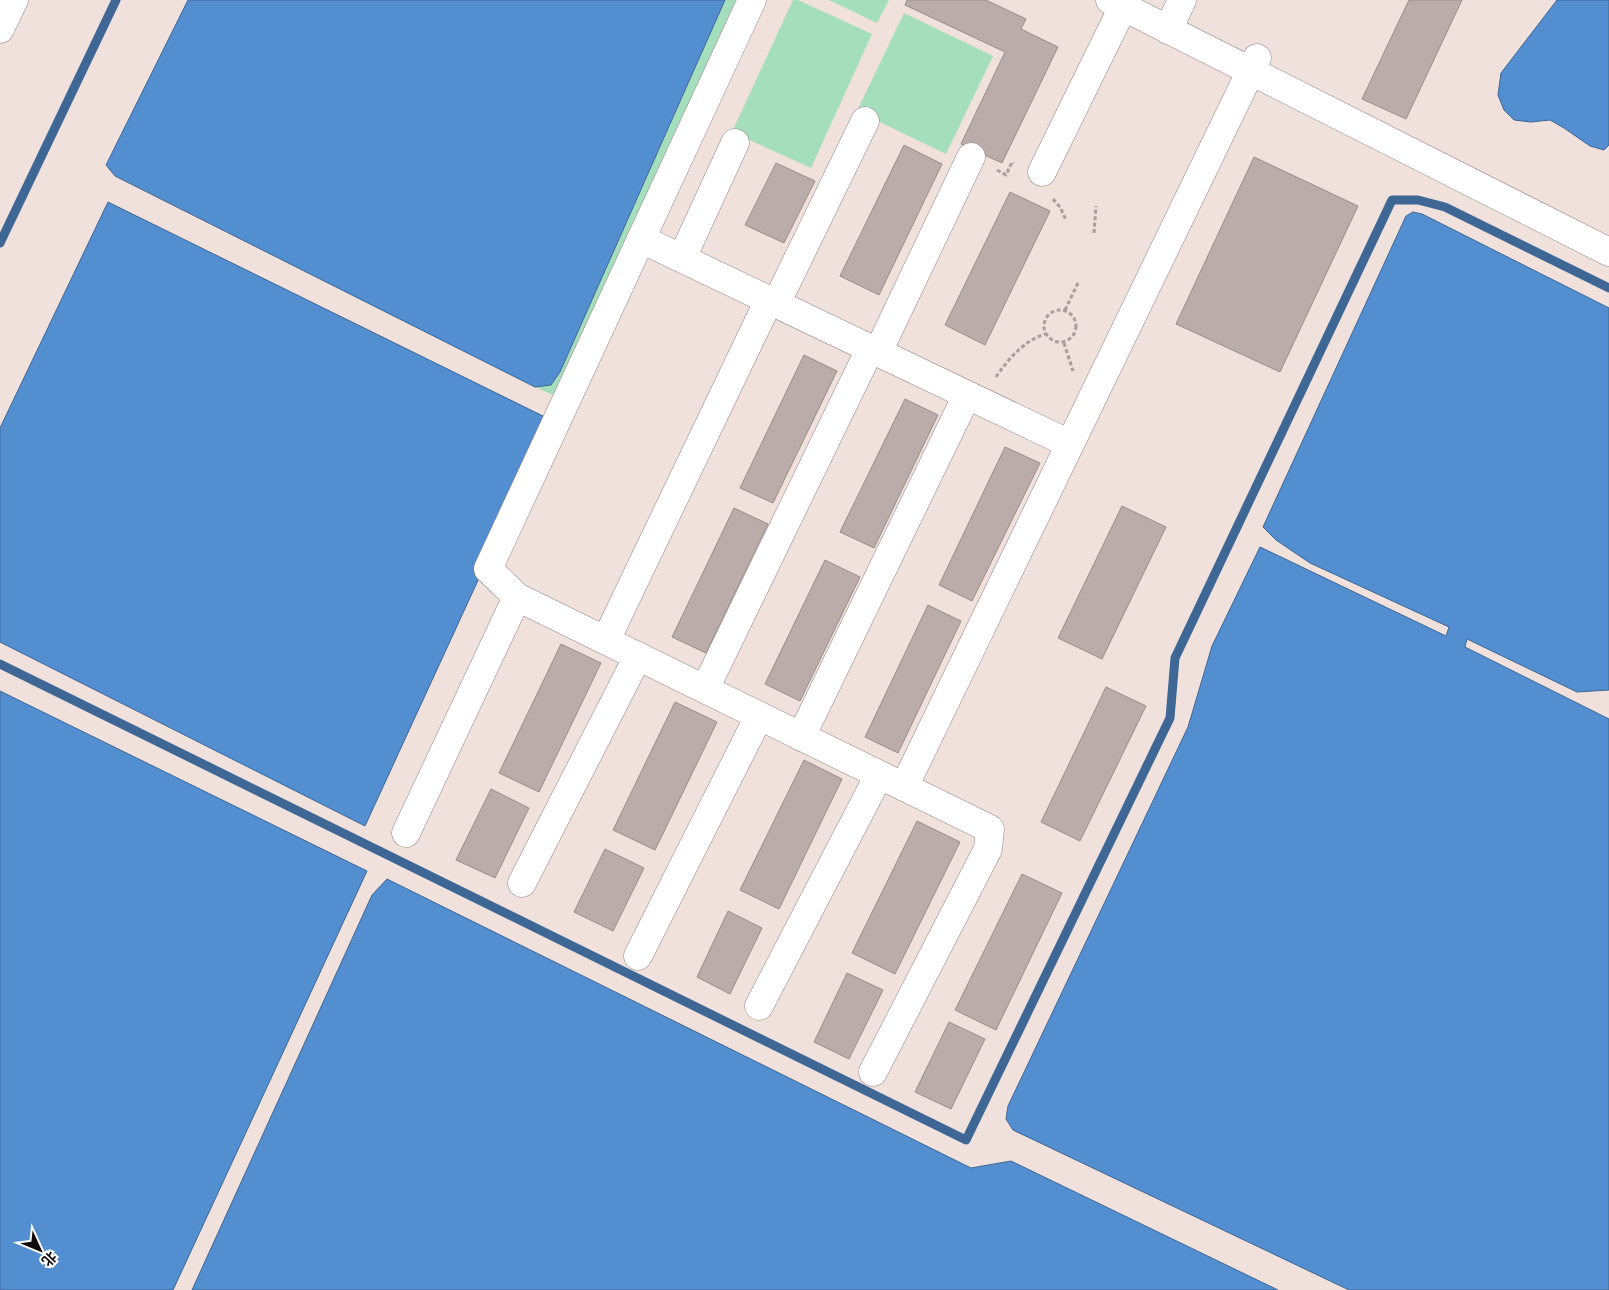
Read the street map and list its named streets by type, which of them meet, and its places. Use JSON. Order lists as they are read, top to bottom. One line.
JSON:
{"north":"bottom right"}
